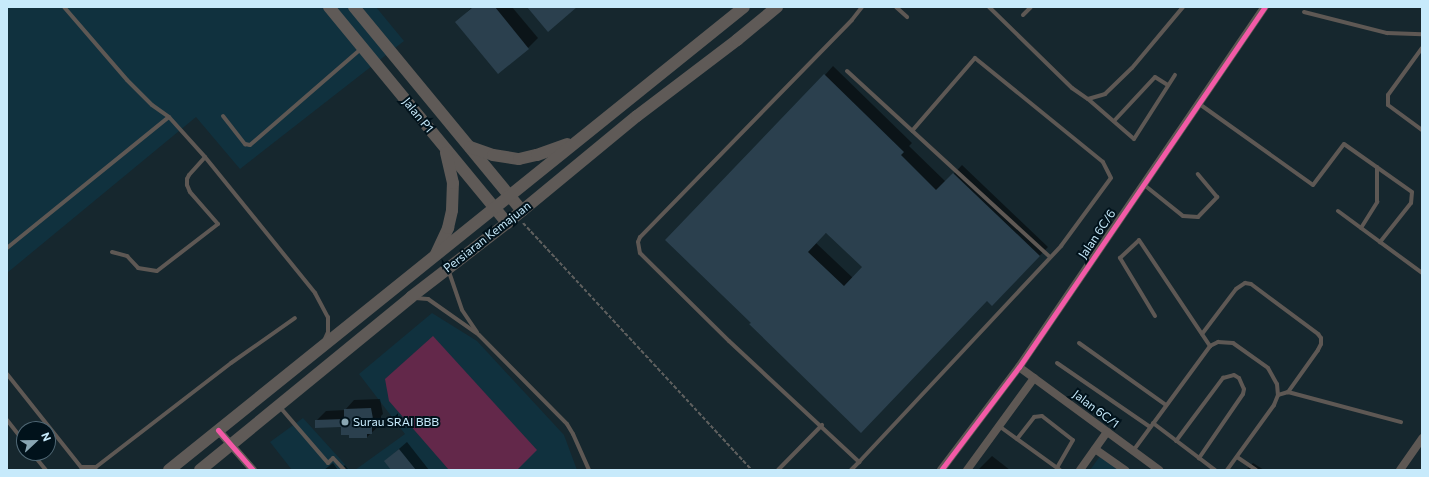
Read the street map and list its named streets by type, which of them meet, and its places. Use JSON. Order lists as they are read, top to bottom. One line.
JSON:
{"streets":{"main road":["Jalan P1","Persiaran Kemajuan"],"street":["Jalan 6C/6","Jalan 6C/1"]},"crossings":[["Jalan P1","Persiaran Kemajuan"],["Jalan 6C/6","Jalan 6C/1"]],"places":["Surau SRAI BBB"],"north":"right"}
